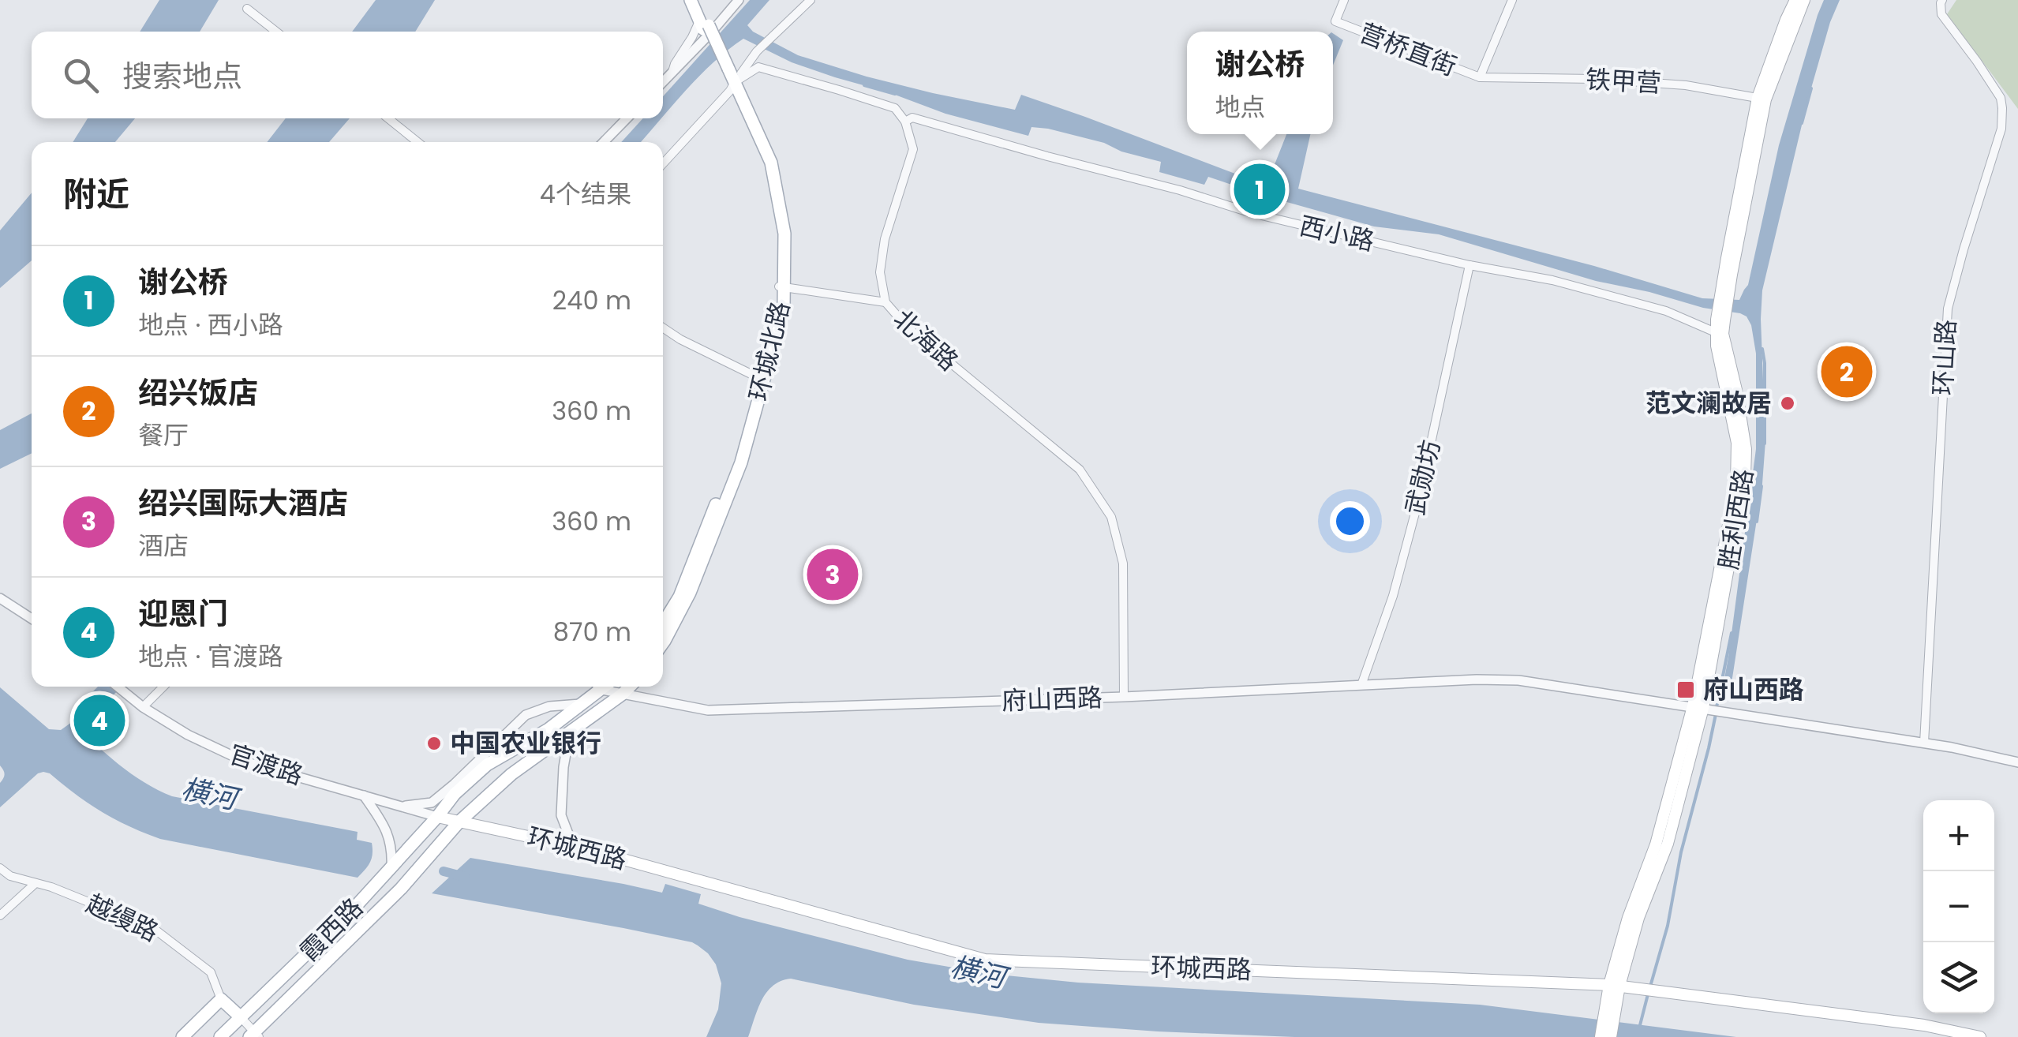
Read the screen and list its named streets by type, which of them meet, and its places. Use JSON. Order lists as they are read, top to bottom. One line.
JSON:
{"streets":{"main road":["环城北路","胜利西路","环城西路","霞西路"],"street":["营桥直街","铁甲营","西小路","北海路","环山路","武勋坊","府山西路","官渡路","越缦路"]},"crossings":[["营桥直街","铁甲营"],["铁甲营","胜利西路"],["西小路","北海路"],["西小路","武勋坊"],["西小路","胜利西路"],["北海路","府山西路"],["环山路","府山西路"],["武勋坊","府山西路"],["胜利西路","府山西路"],["胜利西路","环城西路"],["官渡路","环城西路"],["官渡路","霞西路"],["环城西路","霞西路"]],"water":["横河"],"places":{"other":["范文澜故居","中国农业银行"],"transit":["府山西路"]},"page":{"popup":["谢公桥","地点"],"search":"搜索地点","heading":["附近","4个结果"],"pins":["1","2","3","4"],"list":[{"mark":"1","name":"谢公桥","note":"地点 · 西小路","value":"240 m"},{"mark":"2","name":"绍兴饭店","note":"餐厅","value":"360 m"},{"mark":"3","name":"绍兴国际大酒店","note":"酒店","value":"360 m"},{"mark":"4","name":"迎恩门","note":"地点 · 官渡路","value":"870 m"}],"map_buttons":["+","−"]}}
